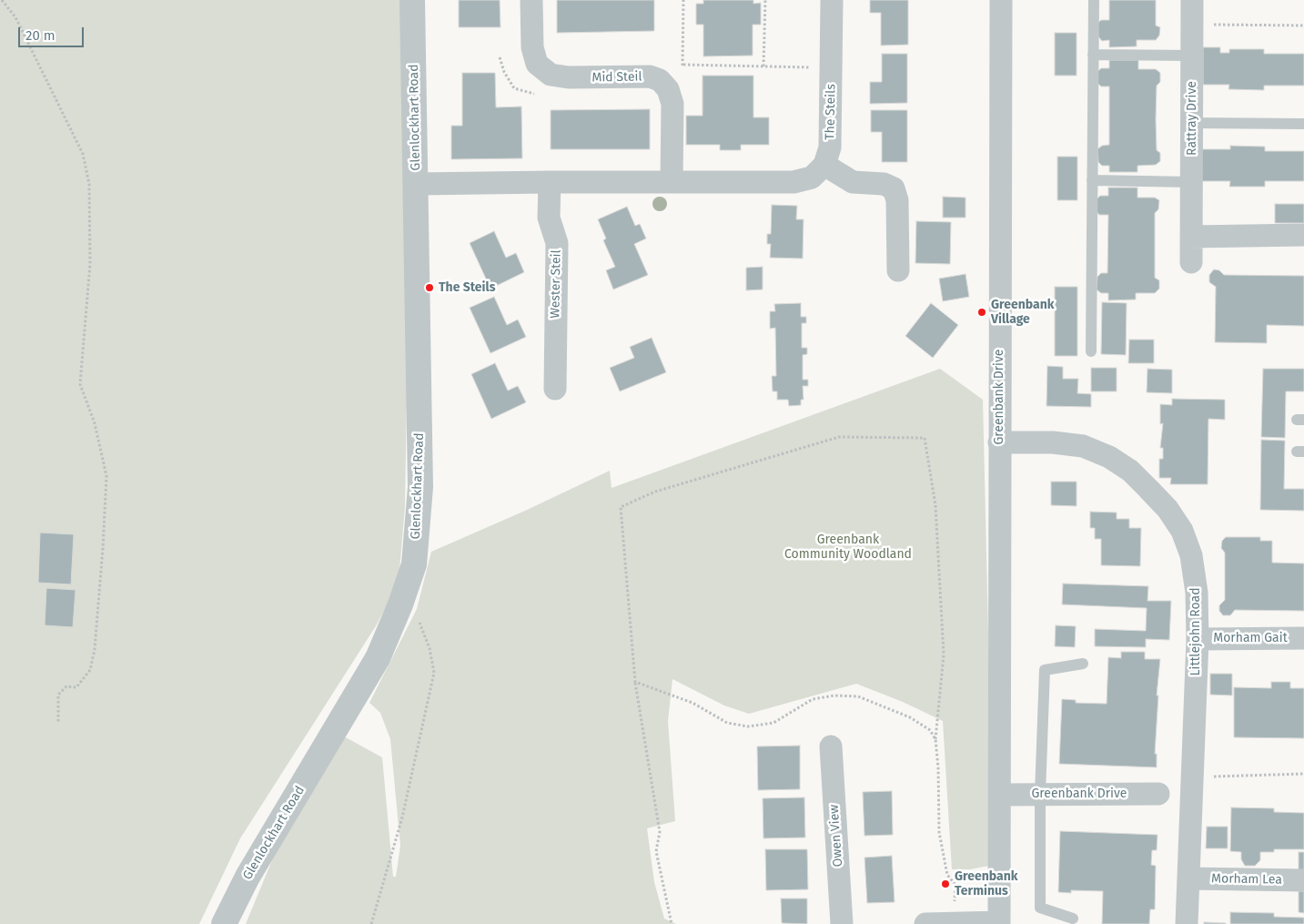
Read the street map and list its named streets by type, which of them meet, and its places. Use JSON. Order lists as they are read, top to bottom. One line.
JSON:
{"streets":{"street":["Mid Steil","The Steils","Glenlockhart Road","Rattray Drive","Wester Steil","Greenbank Drive","Littlejohn Road","Morham Gait","Owen View","Morham Lea"]},"crossings":[["Greenbank Drive","Littlejohn Road"],["Littlejohn Road","Morham Gait"],["Littlejohn Road","Morham Lea"]],"parks":["Greenbank Community Woodland"],"places":["The Steils","Greenbank Village","Greenbank Terminus"],"scale_bar":"20 m"}
